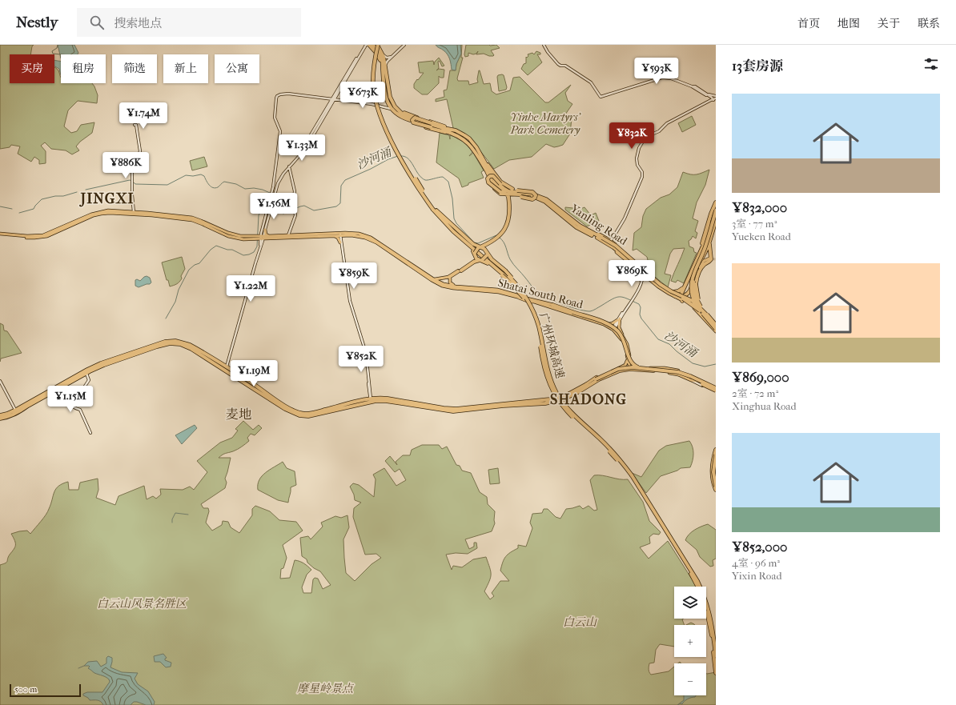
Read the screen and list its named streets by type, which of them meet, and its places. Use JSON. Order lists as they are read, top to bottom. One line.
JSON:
{"streets":{"highway":["Yanling Road","广州环城高速"],"main road":["Shatai South Road"]},"districts":["JINGXI","SHADONG","麦地"],"water":["沙河涌"],"parks":["Yinhe Martyrs' Park Cemetery","白云山风景名胜区","白云山","摩星岭景点"],"scale_bar":"500 m","page":{"header":"Nestly","search":"搜索地点","nav":["首页","地图","关于","联系"],"heading":"13套房源","chip":["买房","租房","筛选","新上","公寓"],"price":["¥593K","¥673K","¥1.74M","¥832K","¥1.33M","¥886K","¥1.56M","¥869K","¥859K","¥1.22M","¥852K","¥1.19M","¥1.15M"],"list":[{"name":"¥832,000","note":"3室 · 77 m² · Yueken Road"},{"name":"¥869,000","note":"2室 · 72 m² · Xinghua Road"},{"name":"¥852,000","note":"4室 · 96 m² · Yixin Road"}],"map_buttons":["+","−"],"scale":"500 m"}}
